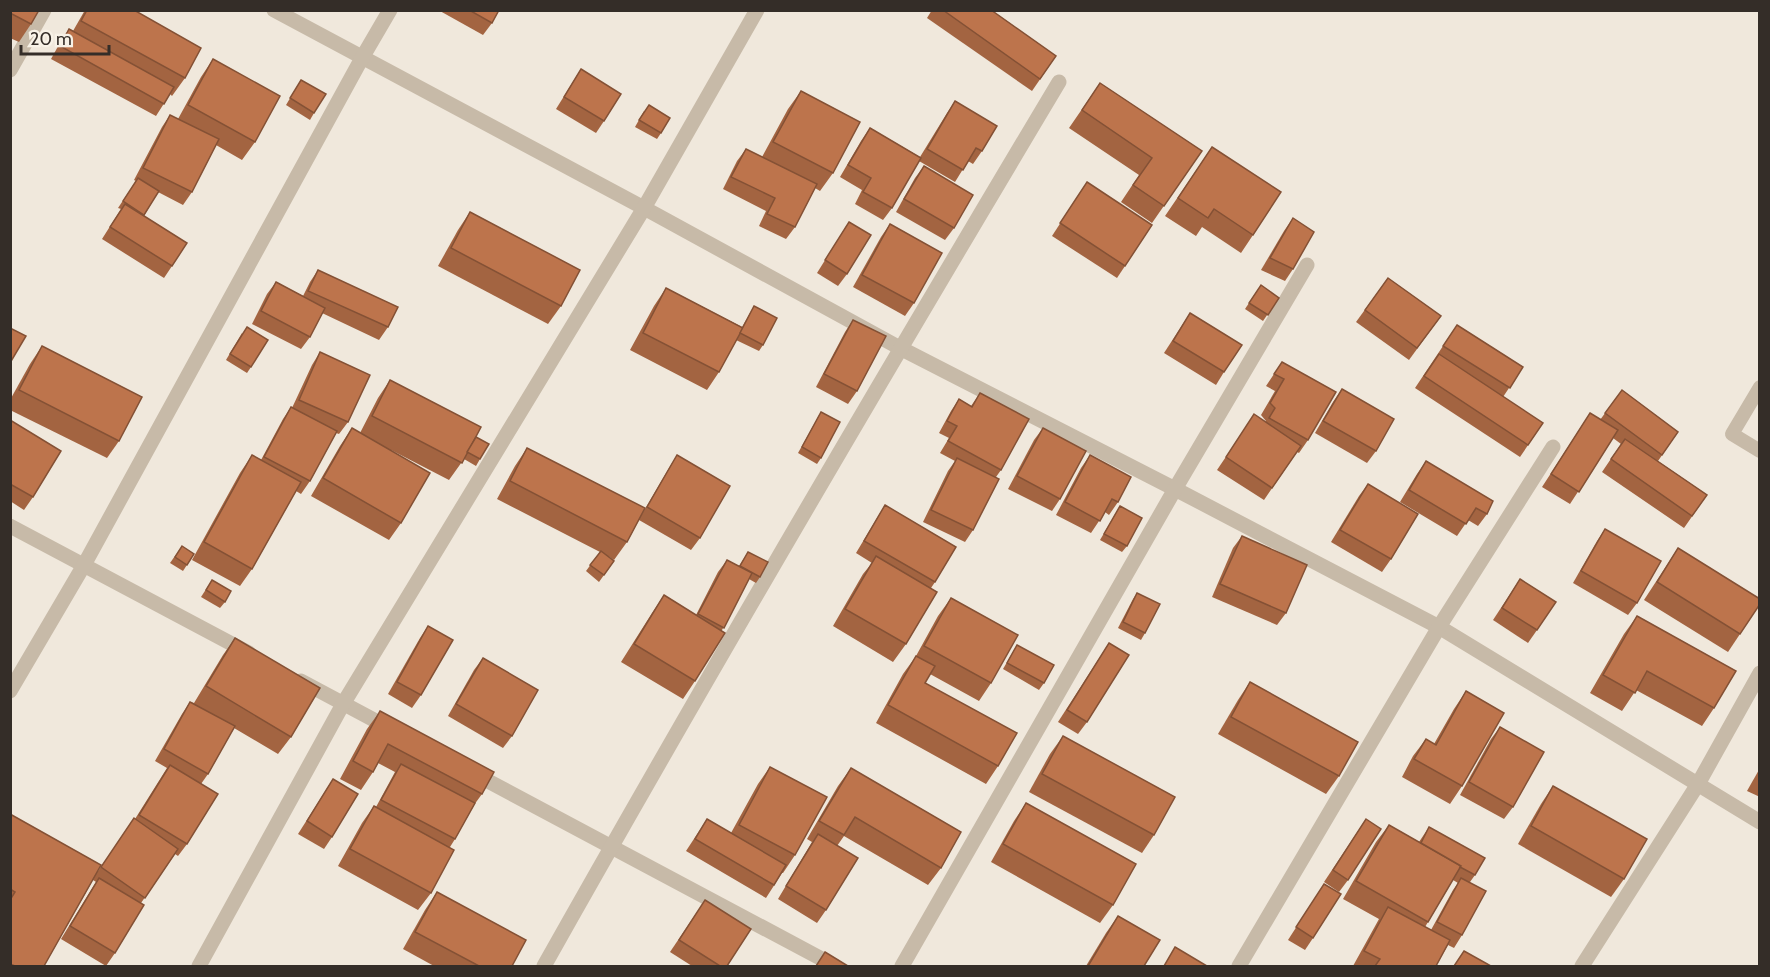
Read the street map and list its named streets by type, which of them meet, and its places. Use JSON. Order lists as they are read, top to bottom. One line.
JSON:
{"scale_bar":"20 m"}
